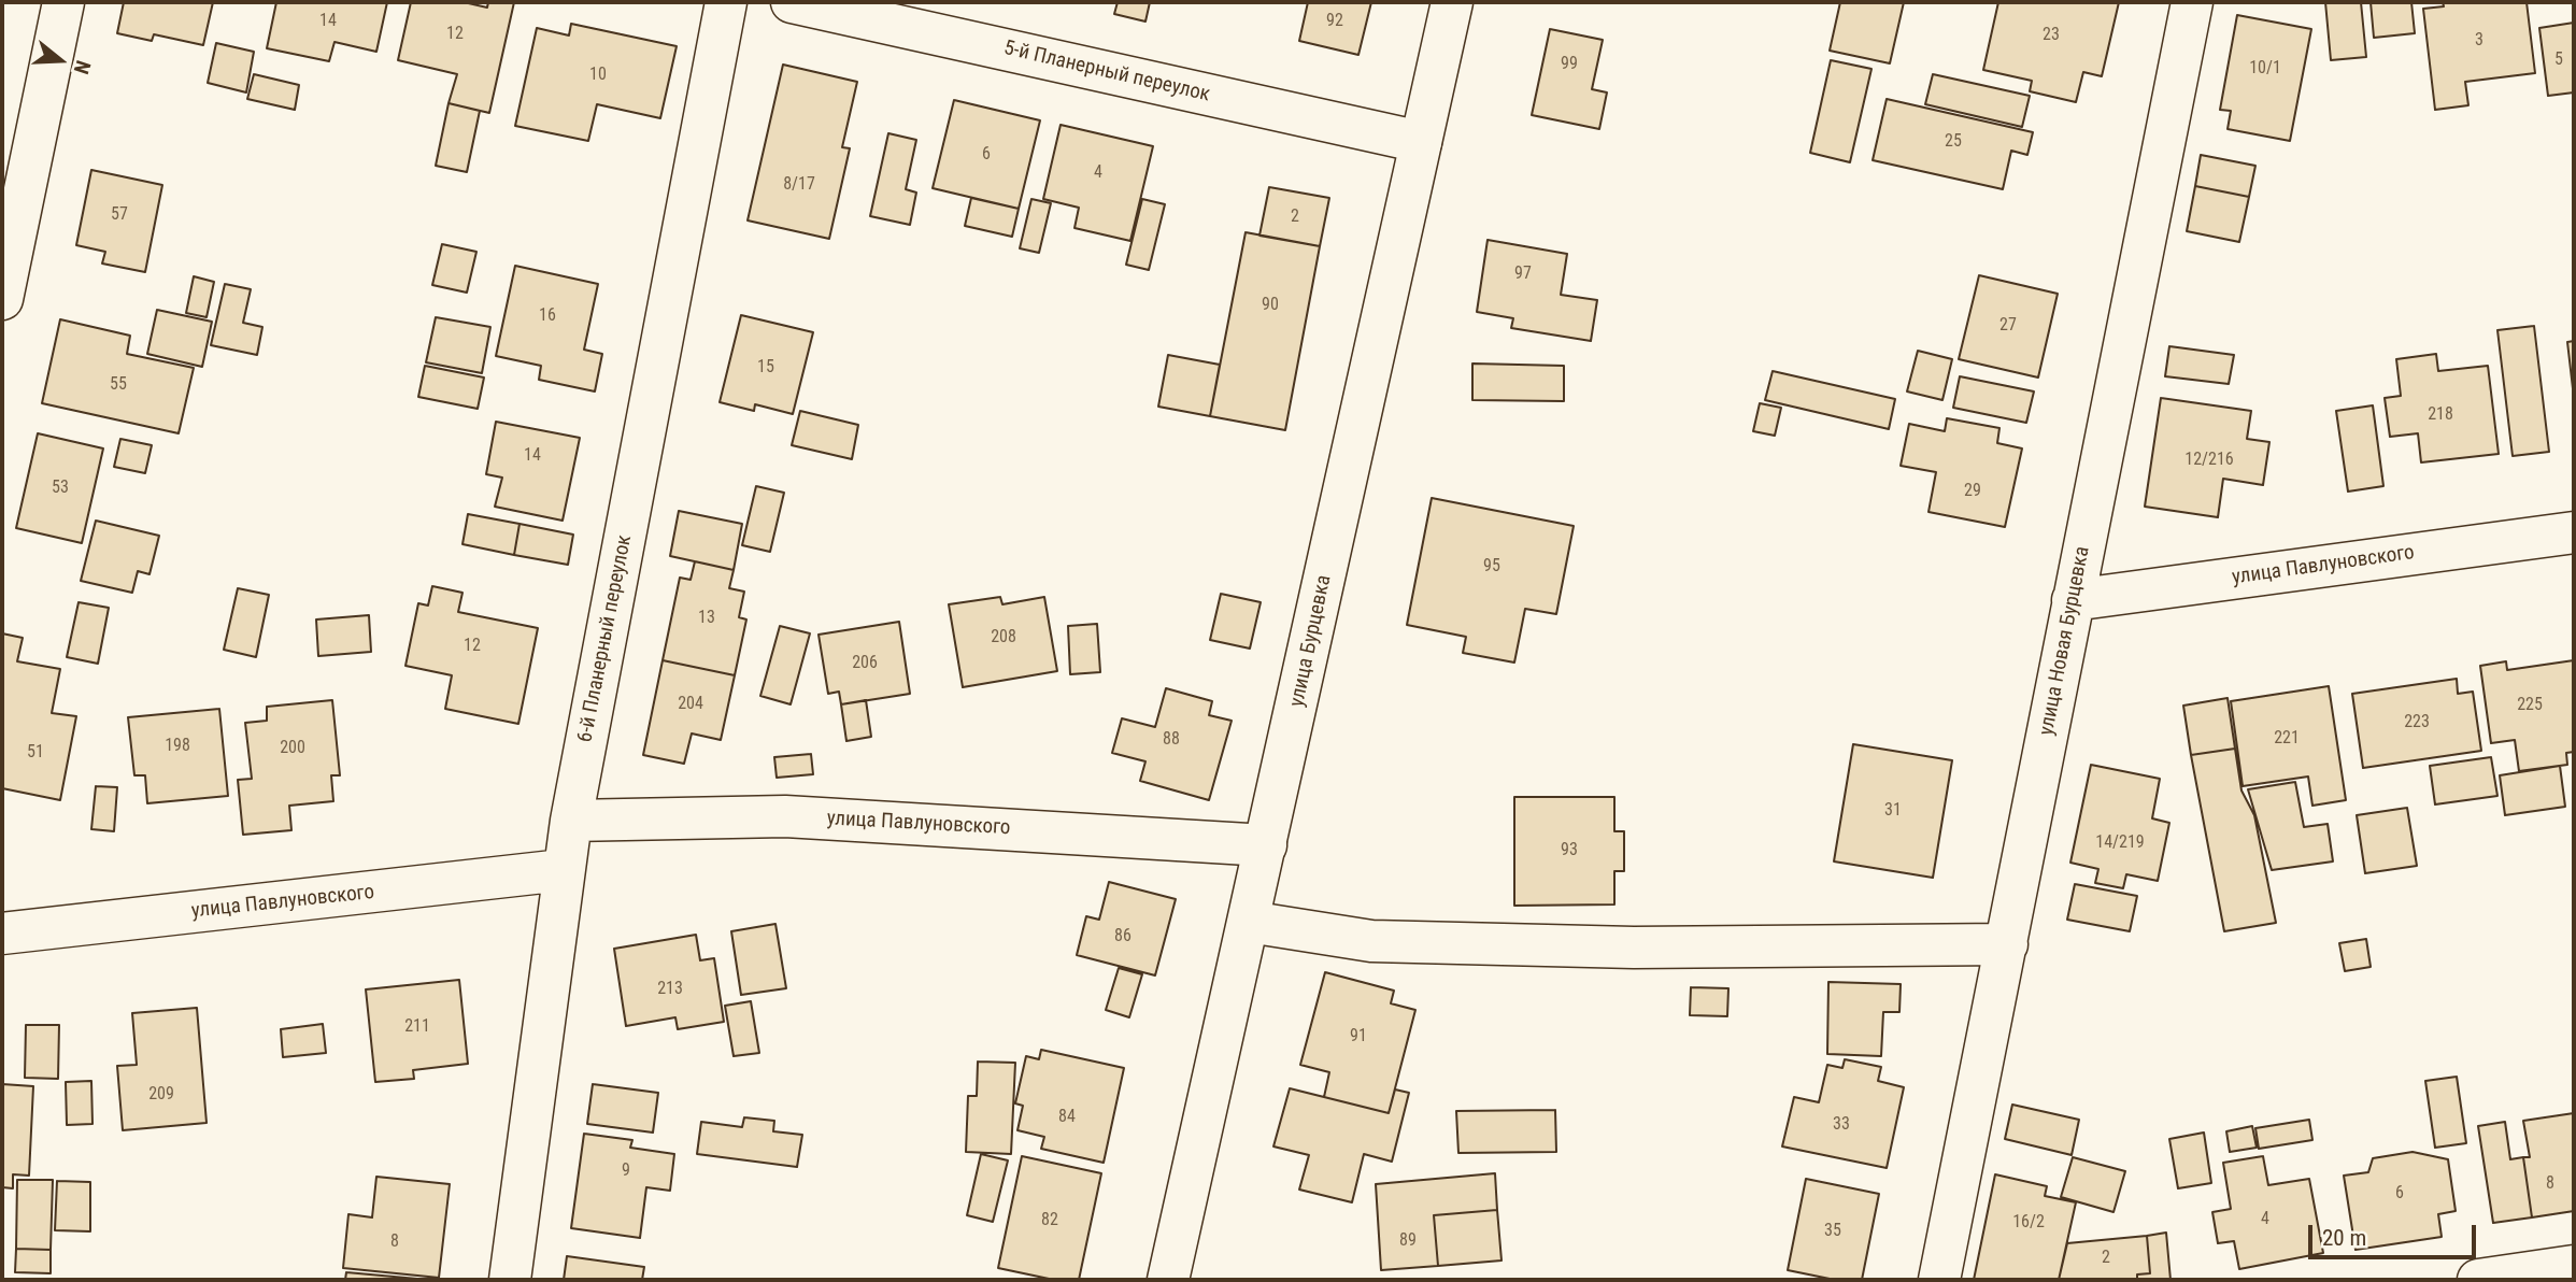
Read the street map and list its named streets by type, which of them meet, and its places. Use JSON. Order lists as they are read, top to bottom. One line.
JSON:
{"streets":{"street":["5-й Планерный переулок","улица Павлуновского","6-й Планерный переулок","улица Бурцевка","улица Новая Бурцевка"]},"crossings":[["5-й Планерный переулок","улица Бурцевка"],["улица Павлуновского","6-й Планерный переулок"],["улица Павлуновского","улица Бурцевка"],["улица Павлуновского","улица Новая Бурцевка"]],"house_numbers":["14","92","12","23","3","5","99","10/1","10","25","6","4","8/17","57","2","97","90","16","27","15","55","218","14","12/216","53","29","95","13","208","12","206","204","225","223","221","88","198","200","51","31","14/219","93","86","213","211","91","209","84","33","9","8","6","4","82","16/2","35","89","8","2"],"scale_bar":"20 m","north":"right"}
